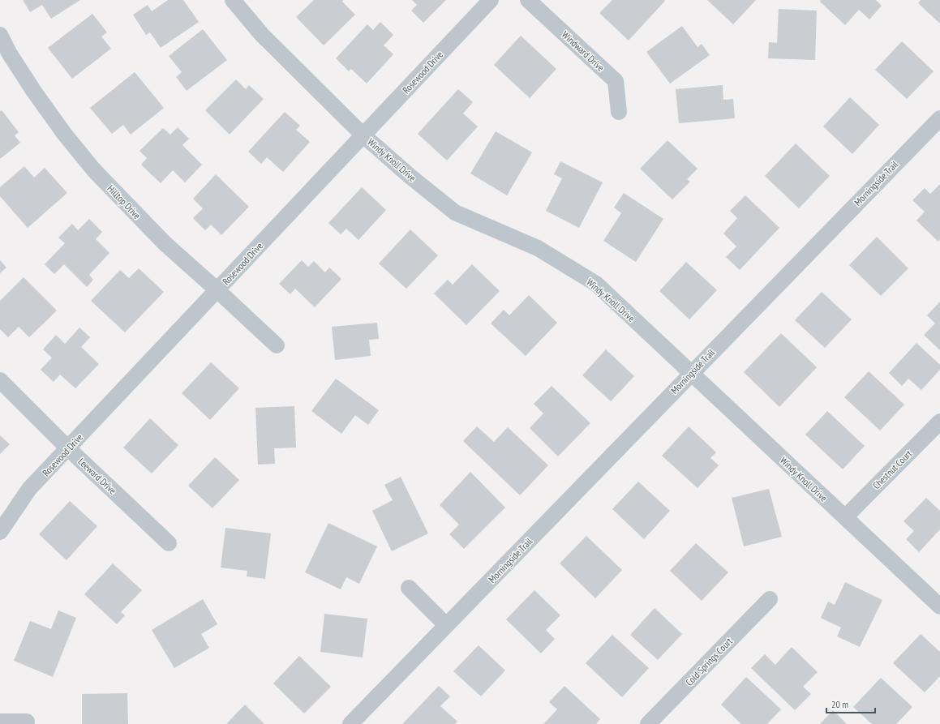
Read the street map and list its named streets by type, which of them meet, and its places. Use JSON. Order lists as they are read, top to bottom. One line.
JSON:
{"streets":{"street":["Windward Drive","Rosewood Drive","Windy Knoll Drive","Morningside Trail","Hilltop Drive","Chestnut Court","Leeward Drive","Cold Springs Court"]},"crossings":[["Rosewood Drive","Windy Knoll Drive"],["Rosewood Drive","Hilltop Drive"],["Rosewood Drive","Leeward Drive"],["Windy Knoll Drive","Morningside Trail"],["Windy Knoll Drive","Chestnut Court"]],"scale_bar":"20 m"}
